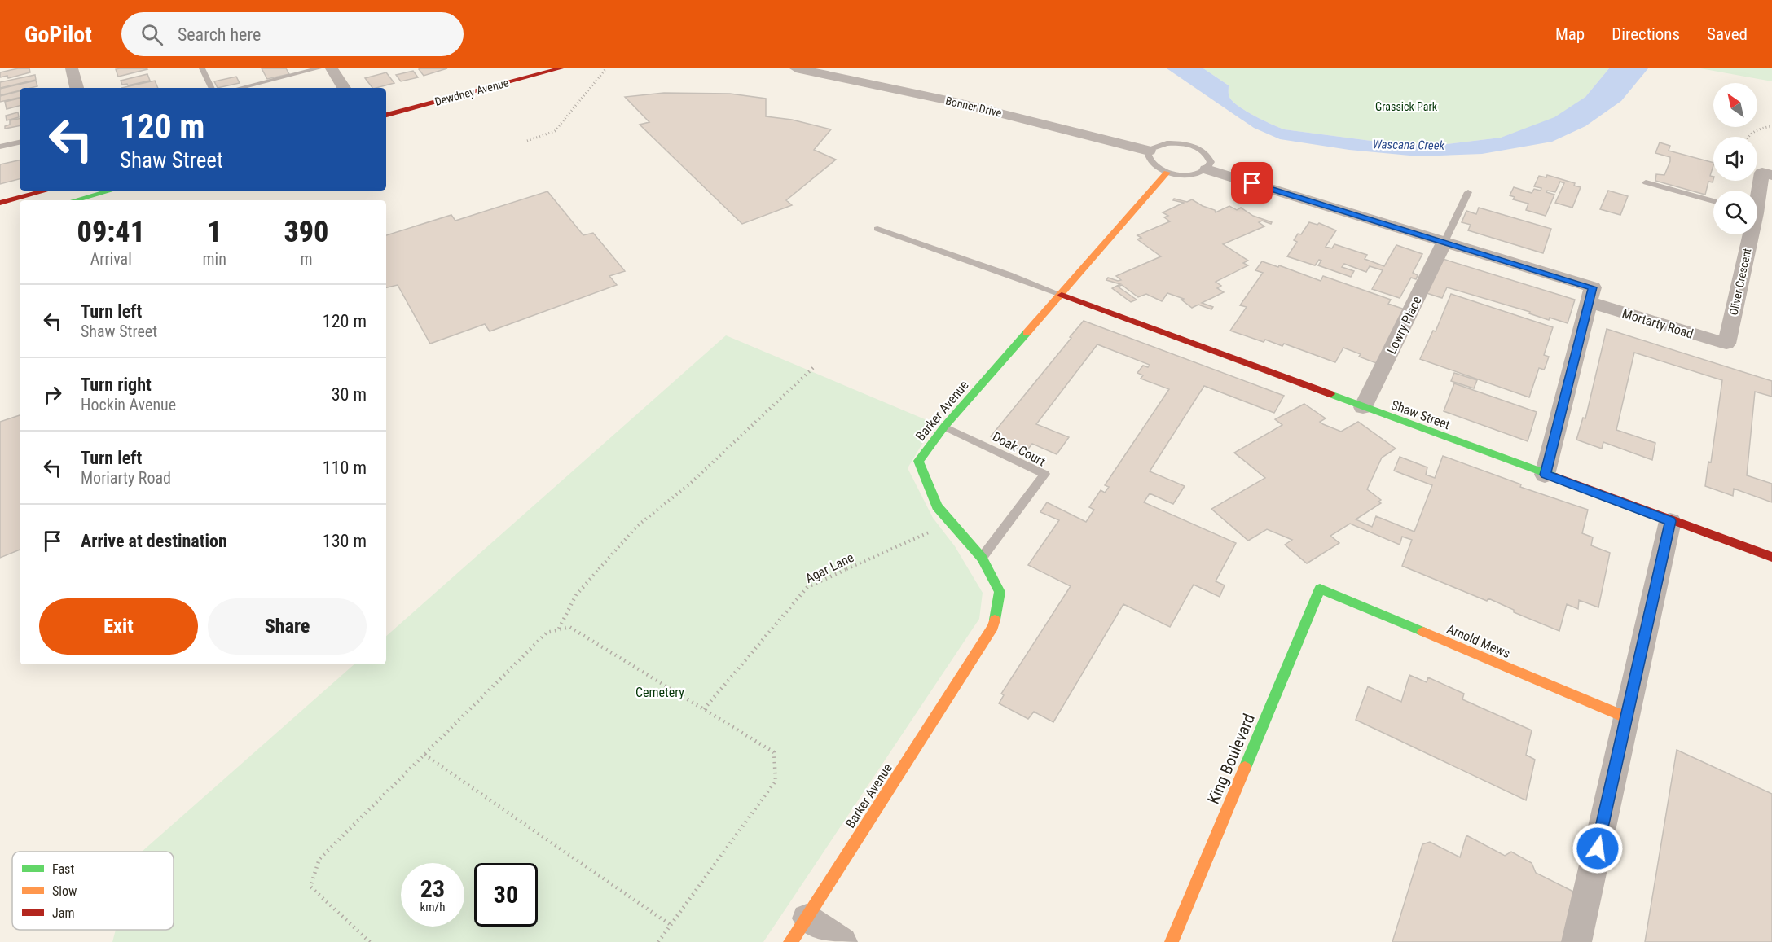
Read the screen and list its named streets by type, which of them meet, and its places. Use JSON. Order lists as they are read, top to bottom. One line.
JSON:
{"streets":{"street":["Dewdney Avenue","Bonner Drive","Oliver Crescent","Mortarty Road","Lowry Place","Barker Avenue","Shaw Street","Arnold Mews","King Boulevard"],"lane":["Doak Court"],"path":["Agar Lane"]},"crossings":[["Oliver Crescent","Mortarty Road"],["Mortarty Road","Lowry Place"],["Lowry Place","Shaw Street"],["Barker Avenue","Shaw Street"],["Barker Avenue","Doak Court"],["Barker Avenue","Agar Lane"],["Arnold Mews","King Boulevard"]],"water":["Wascana Creek"],"parks":["Grassick Park","Cemetery"],"legend":["Fast","Slow","Jam"],"north":"top left","page":{"header":"GoPilot","search":"Search here","nav":["Map","Directions","Saved"],"turn":["120 m","Shaw Street"],"eta":["09:41","Arrival","1","min","390","m"],"list":[{"name":"Turn left","note":"Shaw Street","value":"120 m"},{"name":"Turn right","note":"Hockin Avenue","value":"30 m"},{"name":"Turn left","note":"Moriarty Road","value":"110 m"},{"name":"Arrive at destination","value":"130 m"}],"buttons":["Exit","Share"],"speed":"23 km/h","limit":"30"}}
